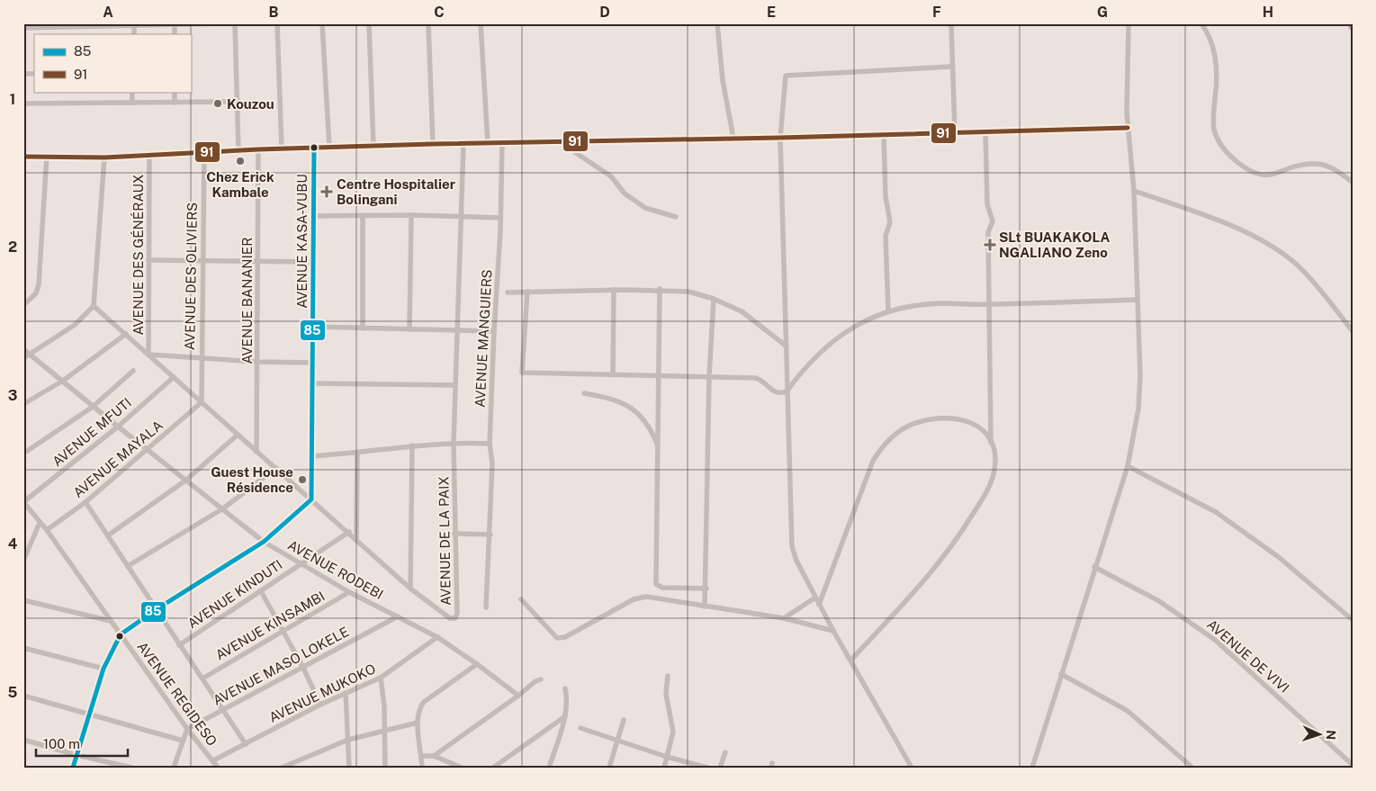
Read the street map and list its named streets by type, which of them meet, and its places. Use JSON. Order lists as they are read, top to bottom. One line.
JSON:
{"streets":{"street":["AVENUE KASA-VUBU","AVENUE DES GÉNÉRAUX","AVENUE DES OLIVIERS","AVENUE BANANIER","AVENUE MANGUIERS","AVENUE MFUTI","AVENUE MAYALA","AVENUE DE LA PAIX","AVENUE RODEBI","AVENUE KINDUTI","AVENUE KINSAMBI","AVENUE DE VIVI","AVENUE MASO LOKELE","AVENUE MUKOKO","AVENUE REGIDESO"]},"crossings":[["AVENUE KASA-VUBU","AVENUE DE LA PAIX"],["AVENUE DES GÉNÉRAUX","AVENUE DE LA PAIX"],["AVENUE DES OLIVIERS","AVENUE MAYALA"],["AVENUE DES OLIVIERS","AVENUE DE LA PAIX"],["AVENUE BANANIER","AVENUE DE LA PAIX"],["AVENUE MFUTI","AVENUE DE LA PAIX"],["AVENUE MFUTI","AVENUE RODEBI"],["AVENUE MFUTI","AVENUE REGIDESO"],["AVENUE MAYALA","AVENUE DE LA PAIX"],["AVENUE MAYALA","AVENUE RODEBI"],["AVENUE MAYALA","AVENUE REGIDESO"],["AVENUE DE LA PAIX","AVENUE KINDUTI"],["AVENUE RODEBI","AVENUE KINDUTI"],["AVENUE RODEBI","AVENUE KINSAMBI"],["AVENUE RODEBI","AVENUE MASO LOKELE"],["AVENUE RODEBI","AVENUE MUKOKO"],["AVENUE MASO LOKELE","AVENUE REGIDESO"],["AVENUE MUKOKO","AVENUE REGIDESO"]],"places":{"other":["Kouzou","Chez Erick Kambale","Guest House Résidence"],"health":["Centre Hospitalier Bolingani","SLt BUAKAKOLA NGALIANO Zeno"]},"lines":["transit line 91","transit line 85"],"legend":["85","91"],"scale_bar":"100 m","north":"right","grid":{"columns":["A","B","C","D","E","F","G","H"],"rows":["1","2","3","4","5"]}}
